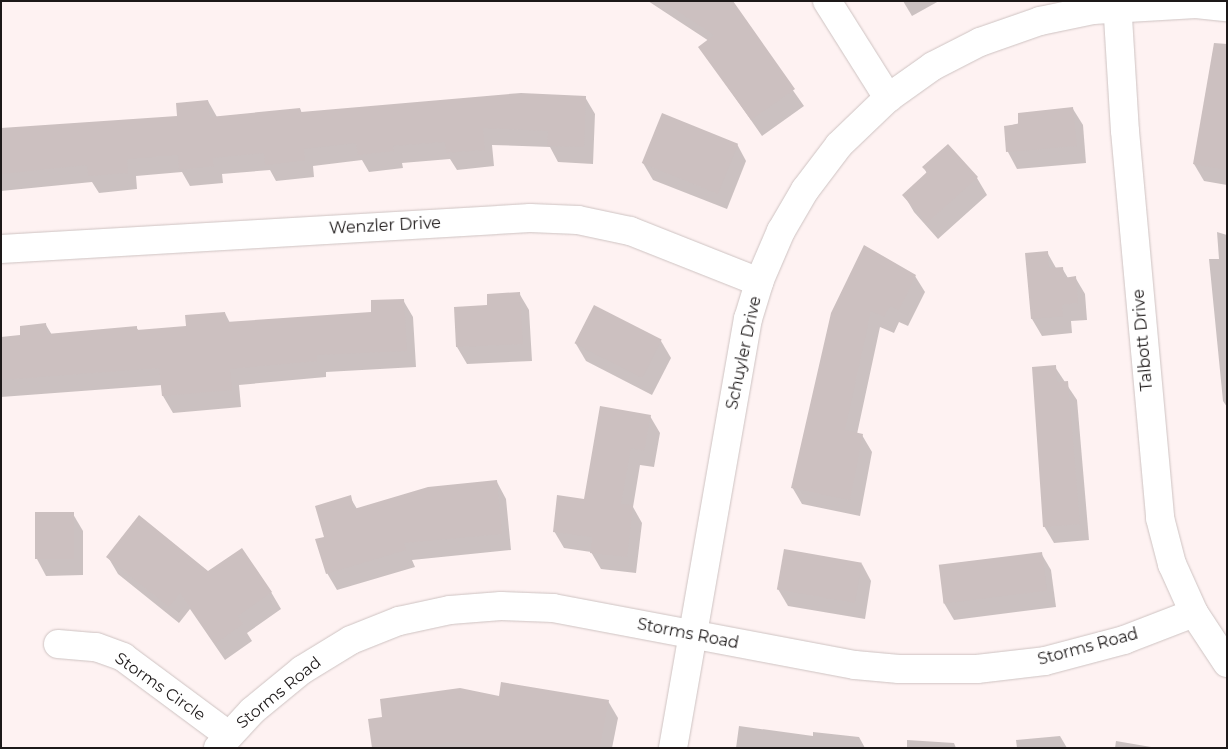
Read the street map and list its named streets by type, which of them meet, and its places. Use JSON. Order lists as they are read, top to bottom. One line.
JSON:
{"streets":{"street":["Wenzler Drive","Talbott Drive","Schuyler Drive","Storms Road","Storms Circle"]},"crossings":[["Wenzler Drive","Schuyler Drive"],["Talbott Drive","Schuyler Drive"],["Talbott Drive","Storms Road"],["Schuyler Drive","Storms Road"],["Storms Road","Storms Circle"]]}
